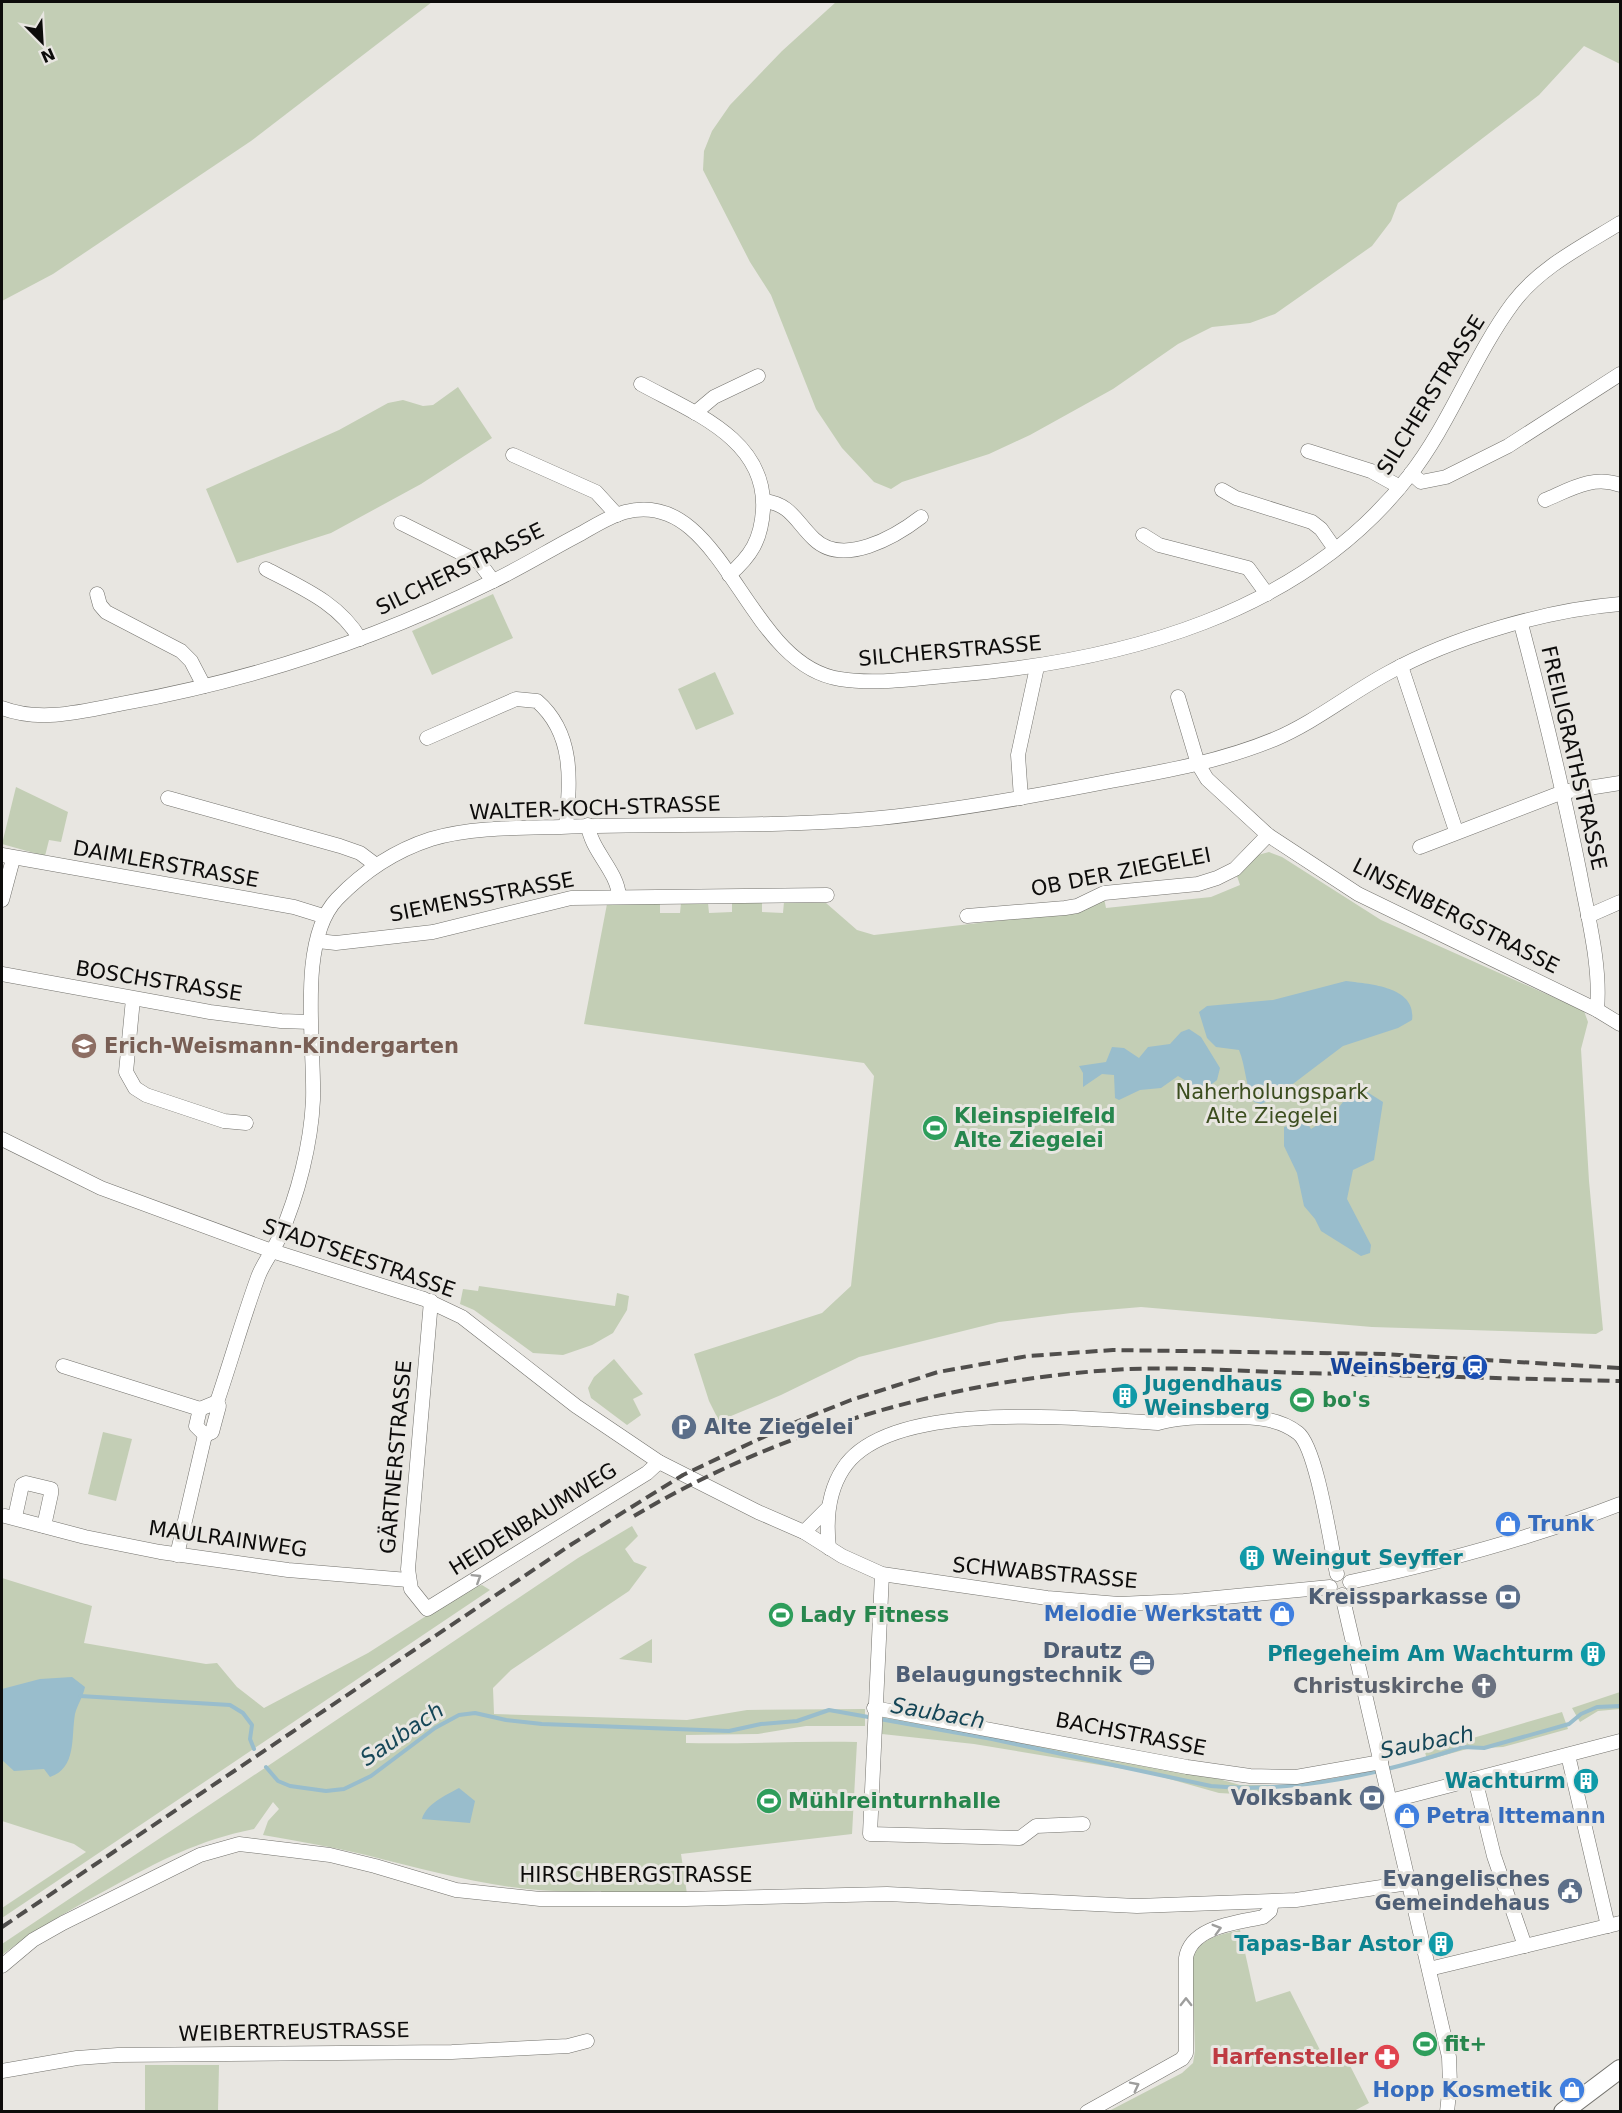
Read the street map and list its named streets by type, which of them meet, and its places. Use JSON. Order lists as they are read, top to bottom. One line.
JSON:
{"streets":{"street":["SILCHERSTRASSE","FREILIGRATHSTRASSE","WALTER-KOCH-STRASSE","DAIMLERSTRASSE","OB DER ZIEGELEI","SIEMENSSTRASSE","LINSENBERGSTRASSE","BOSCHSTRASSE","STADTSEESTRASSE","GÄRTNERSTRASSE","HEIDENBAUMWEG","MAULRAINWEG","SCHWABSTRASSE","BACHSTRASSE","HIRSCHBERGSTRASSE","WEIBERTREUSTRASSE"]},"crossings":[["FREILIGRATHSTRASSE","WALTER-KOCH-STRASSE"],["FREILIGRATHSTRASSE","LINSENBERGSTRASSE"],["WALTER-KOCH-STRASSE","DAIMLERSTRASSE"],["WALTER-KOCH-STRASSE","SIEMENSSTRASSE"],["WALTER-KOCH-STRASSE","LINSENBERGSTRASSE"],["WALTER-KOCH-STRASSE","BOSCHSTRASSE"],["WALTER-KOCH-STRASSE","STADTSEESTRASSE"],["OB DER ZIEGELEI","LINSENBERGSTRASSE"],["STADTSEESTRASSE","GÄRTNERSTRASSE"],["STADTSEESTRASSE","HEIDENBAUMWEG"],["STADTSEESTRASSE","SCHWABSTRASSE"],["GÄRTNERSTRASSE","HEIDENBAUMWEG"],["GÄRTNERSTRASSE","MAULRAINWEG"]],"one_way":["HEIDENBAUMWEG"],"water":["Saubach"],"parks":["Naherholungspark Alte Ziegelei"],"places":{"school or university":["Erich-Weismann-Kindergarten"],"sports":["Kleinspielfeld Alte Ziegelei","bo's","Lady Fitness","Mühlreinturnhalle","fit+"],"station":["Weinsberg"],"building":["Jugendhaus Weinsberg","Weingut Seyffer","Pflegeheim Am Wachturm","Wachturm","Tapas-Bar Astor"],"parking":["Alte Ziegelei"],"shop":["Trunk","Melodie Werkstatt","Petra Ittemann","Hopp Kosmetik"],"bank":["Kreissparkasse","Volksbank"],"office":["Drautz Belaugungstechnik"],"church":["Christuskirche"],"public building":["Evangelisches Gemeindehaus"],"pharmacy":["Harfensteller"]},"north":"bottom right"}
